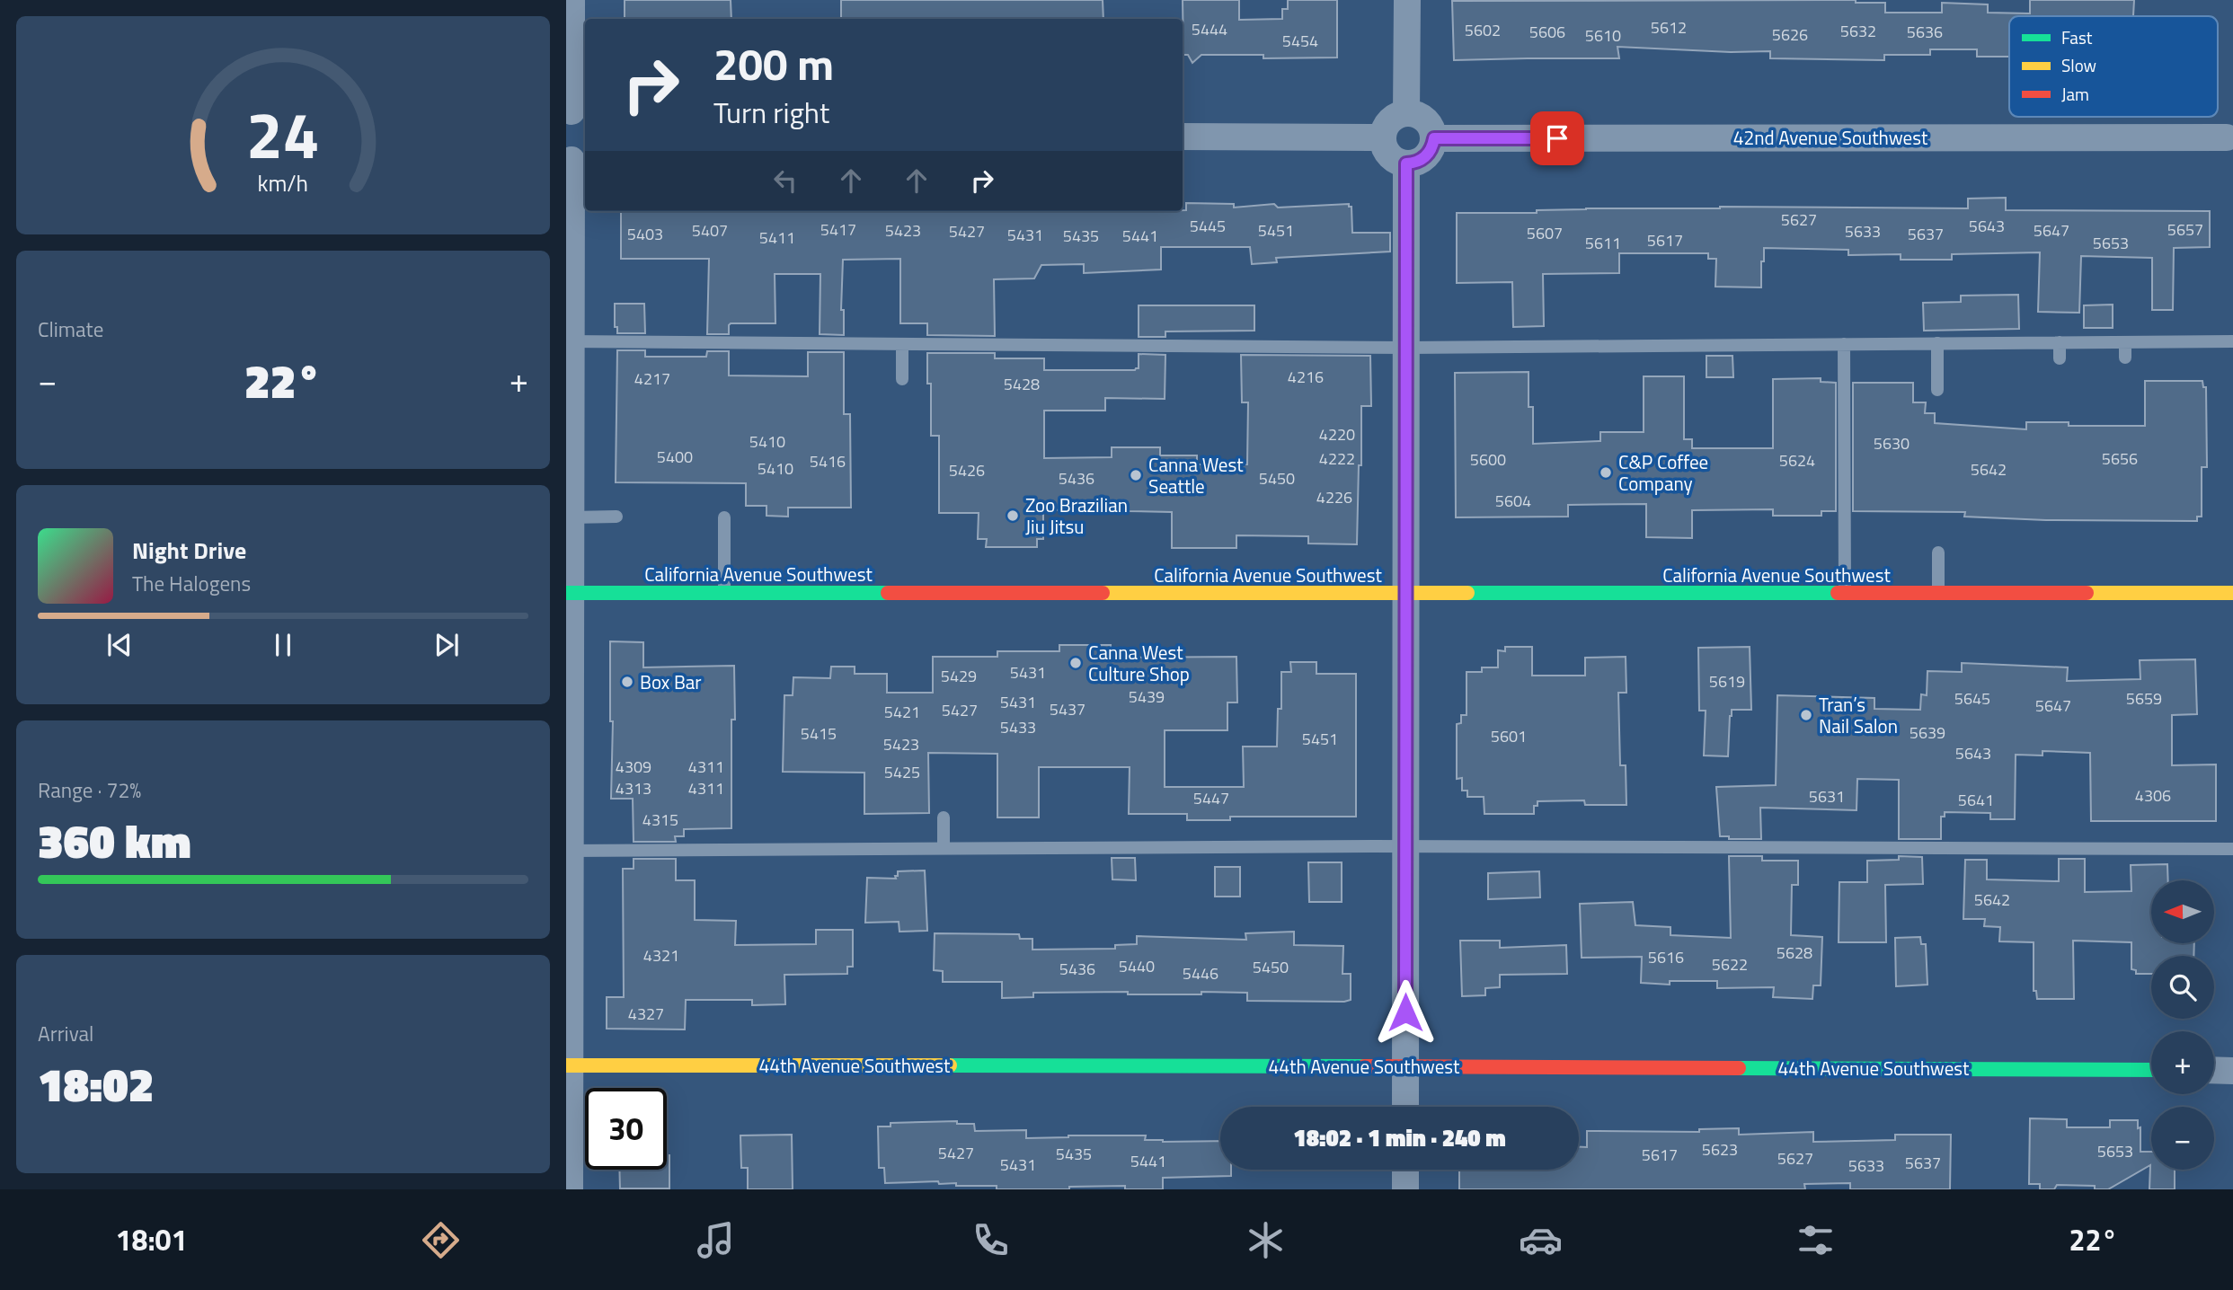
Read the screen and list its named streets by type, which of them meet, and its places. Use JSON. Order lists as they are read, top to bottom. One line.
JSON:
{"streets":{"main road":["California Avenue Southwest","44th Avenue Southwest"],"street":["42nd Avenue Southwest"]},"places":["C&P Coffee Company","Canna West Seattle","Zoo Brazilian Jiu Jitsu","Canna West Culture Shop","Box Bar","Tran’s Nail Salon"],"house_numbers":["5612","5444","5602","5632","5606","5636","5626","5610","5454","5627","5445","5643","5417","5657","5407","5423","5451","5647","5427","5633","5607","5403","5637","5431","5435","5441","5411","5617","5611","5653","4216","4217","5428","4220","5410","5630","5400","4222","5656","5600","5624","5416","5410","5642","5426","5436","5450","4226","5604","5431","5429","5619","5439","5645","5659","5431","5647","5437","5427","5421","5433","5639","5415","5601","5451","5423","5643","4309","4311","5425","4313","4311","4306","5631","5447","5641","4315","5642","5628","4321","5616","5622","5440","5450","5436","5446","4327","5623","5653","5427","5435","5617","5627","5441","5637","5431","5633"],"legend":["Fast","Slow","Jam"],"north":"left","page":{"turn":["200 m","Turn right"],"tile":["Climate",["Range · 72%","360 km"],["Arrival","18:02"]],"heat":["−","22°","+"],"song":["Night Drive","The Halogens"],"map_buttons":["+","−"],"limit":"30","trip":"18:02 · 1 min · 240 m","tabs":["18:01","22°"],"gauge":["24","km/h"]}}
